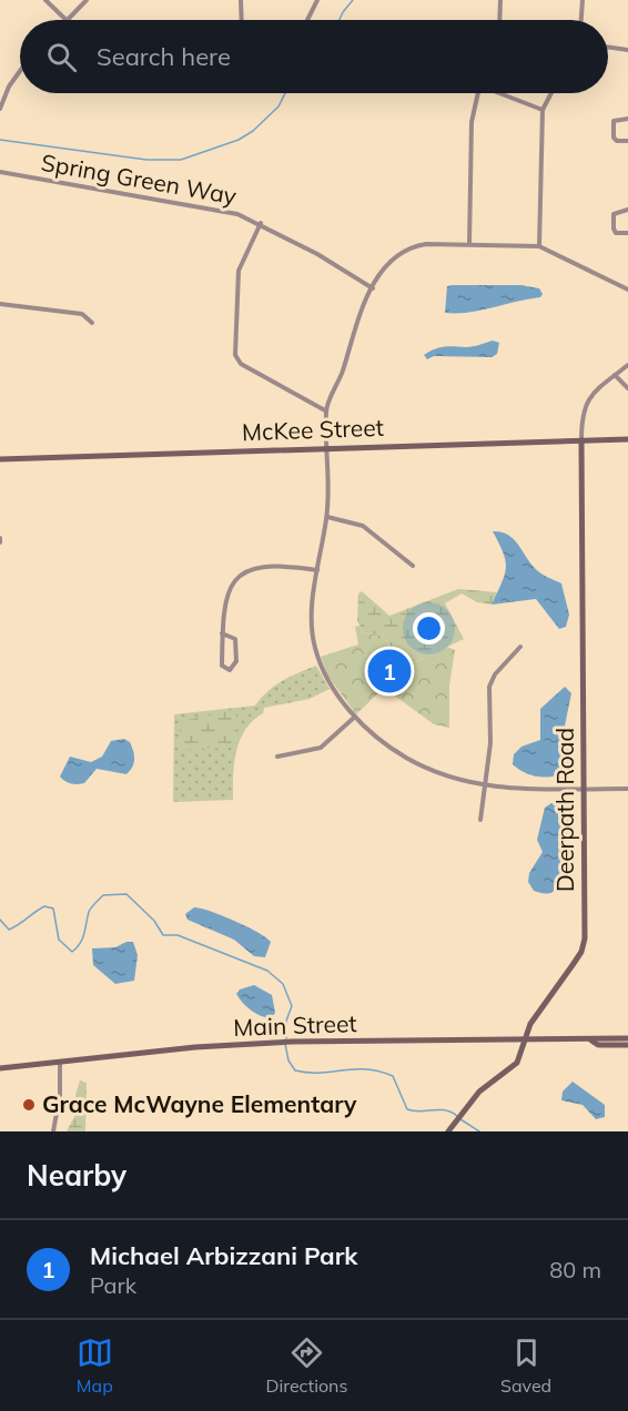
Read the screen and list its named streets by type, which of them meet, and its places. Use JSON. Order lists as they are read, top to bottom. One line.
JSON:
{"streets":{"street":["Spring Green Way","McKee Street","Deerpath Road","Main Street"]},"crossings":[["McKee Street","Deerpath Road"],["Deerpath Road","Main Street"]],"places":["Grace McWayne Elementary"],"page":{"search":"Search here","pins":"1","heading":"Nearby","list":[{"mark":"1","name":"Michael Arbizzani Park","note":"Park","value":"80 m"}],"nav":["Map","Directions","Saved"]}}
